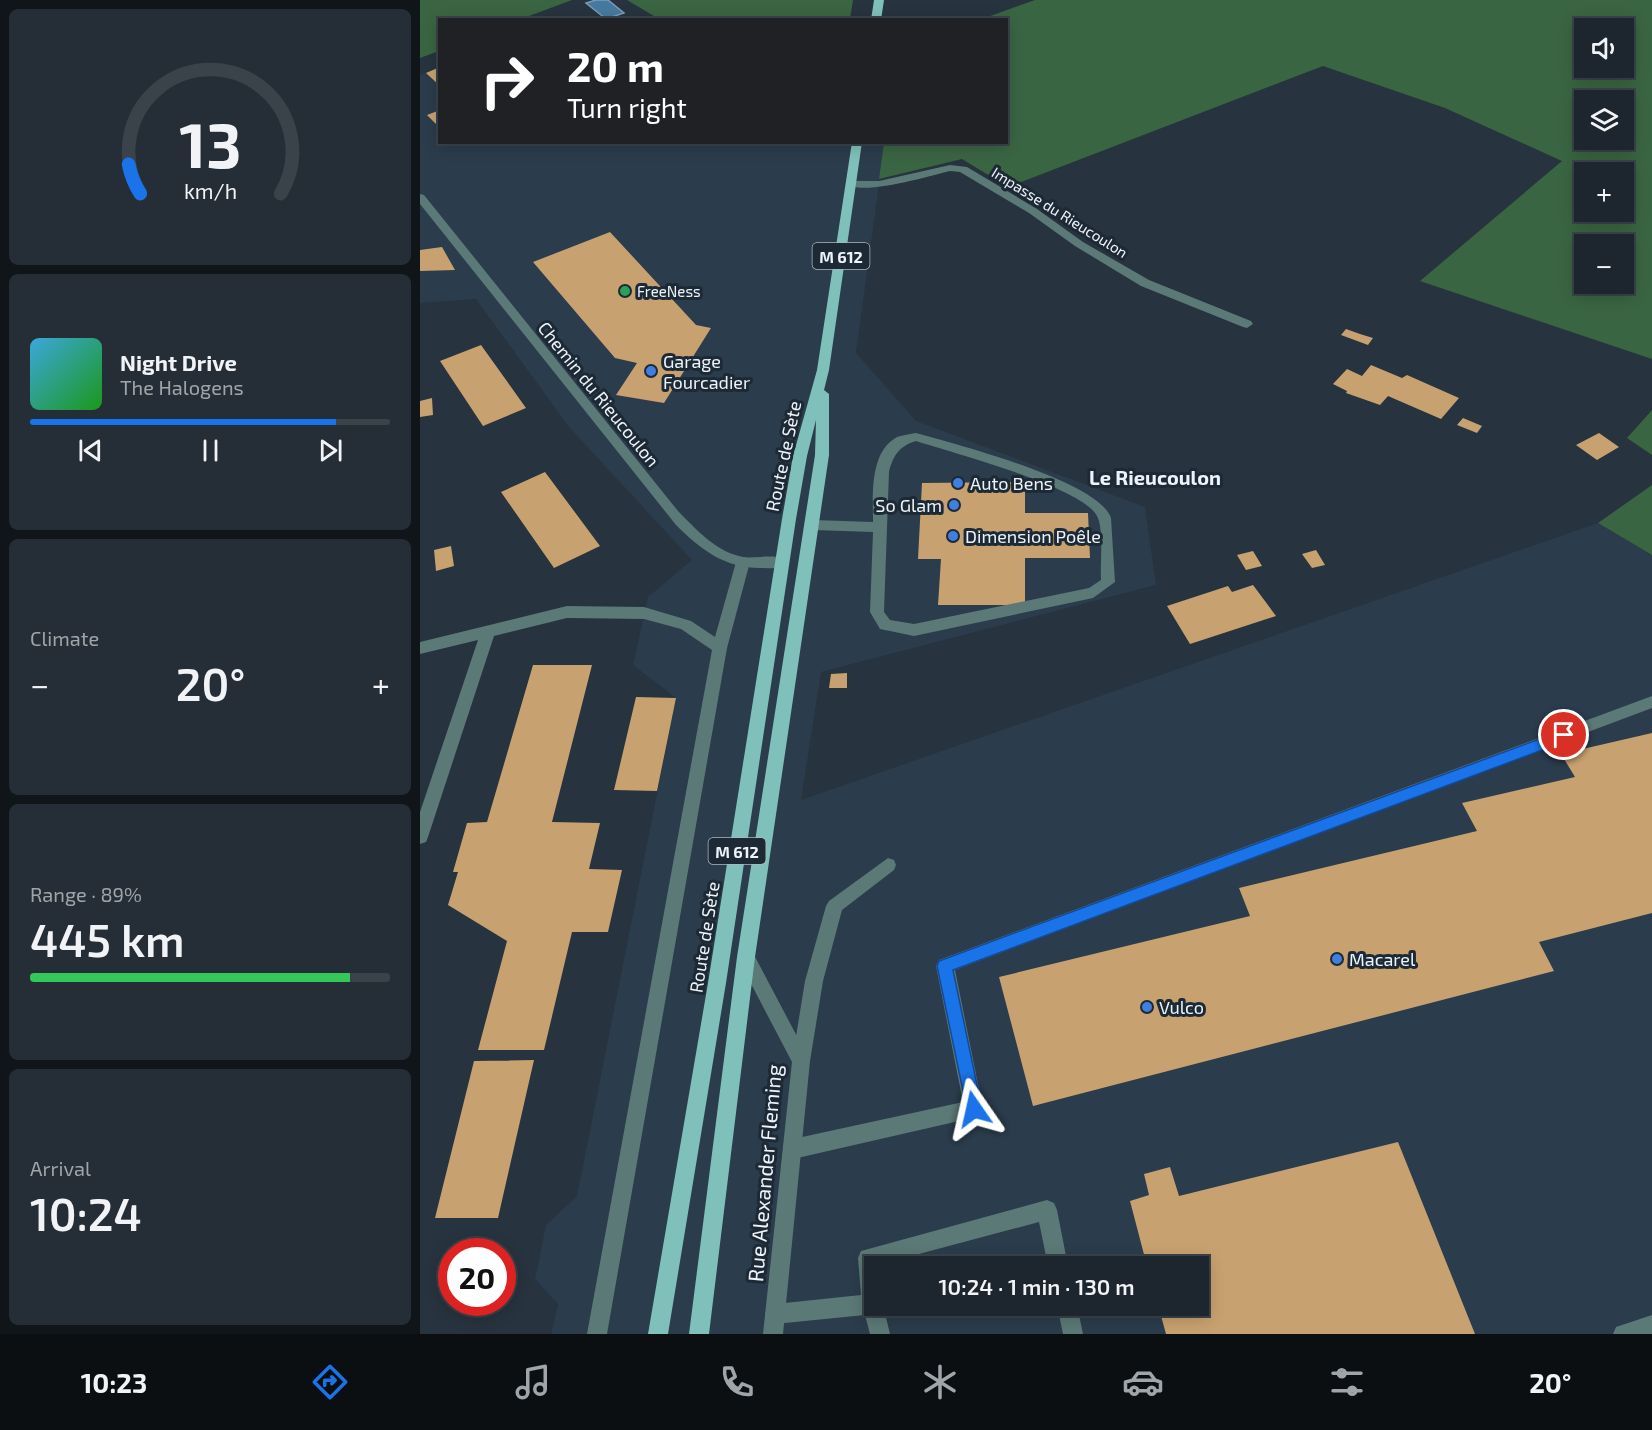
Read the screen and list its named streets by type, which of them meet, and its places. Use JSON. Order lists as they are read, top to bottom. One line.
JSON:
{"streets":{"main road":["M 612","Route de Sète"],"street":["Impasse du Rieucoulon","Chemin du Rieucoulon","Rue Alexander Fleming"]},"crossings":[["Impasse du Rieucoulon","Route de Sète"],["Chemin du Rieucoulon","Route de Sète"],["Route de Sète","Rue Alexander Fleming"]],"districts":["Le Rieucoulon"],"places":["FreeNess","Garage Fourcadier","Auto Bens","So Glam","Dimension Poêle","Macarel","Vulco"],"page":{"map_buttons":["+","−"],"turn":["20 m","Turn right"],"song":["Night Drive","The Halogens"],"tile":["Climate",["Range · 89%","445 km"],["Arrival","10:24"]],"heat":["−","20°","+"],"limit":"20","trip":"10:24 · 1 min · 130 m","tabs":["10:23","20°"],"gauge":["13","km/h"]}}
